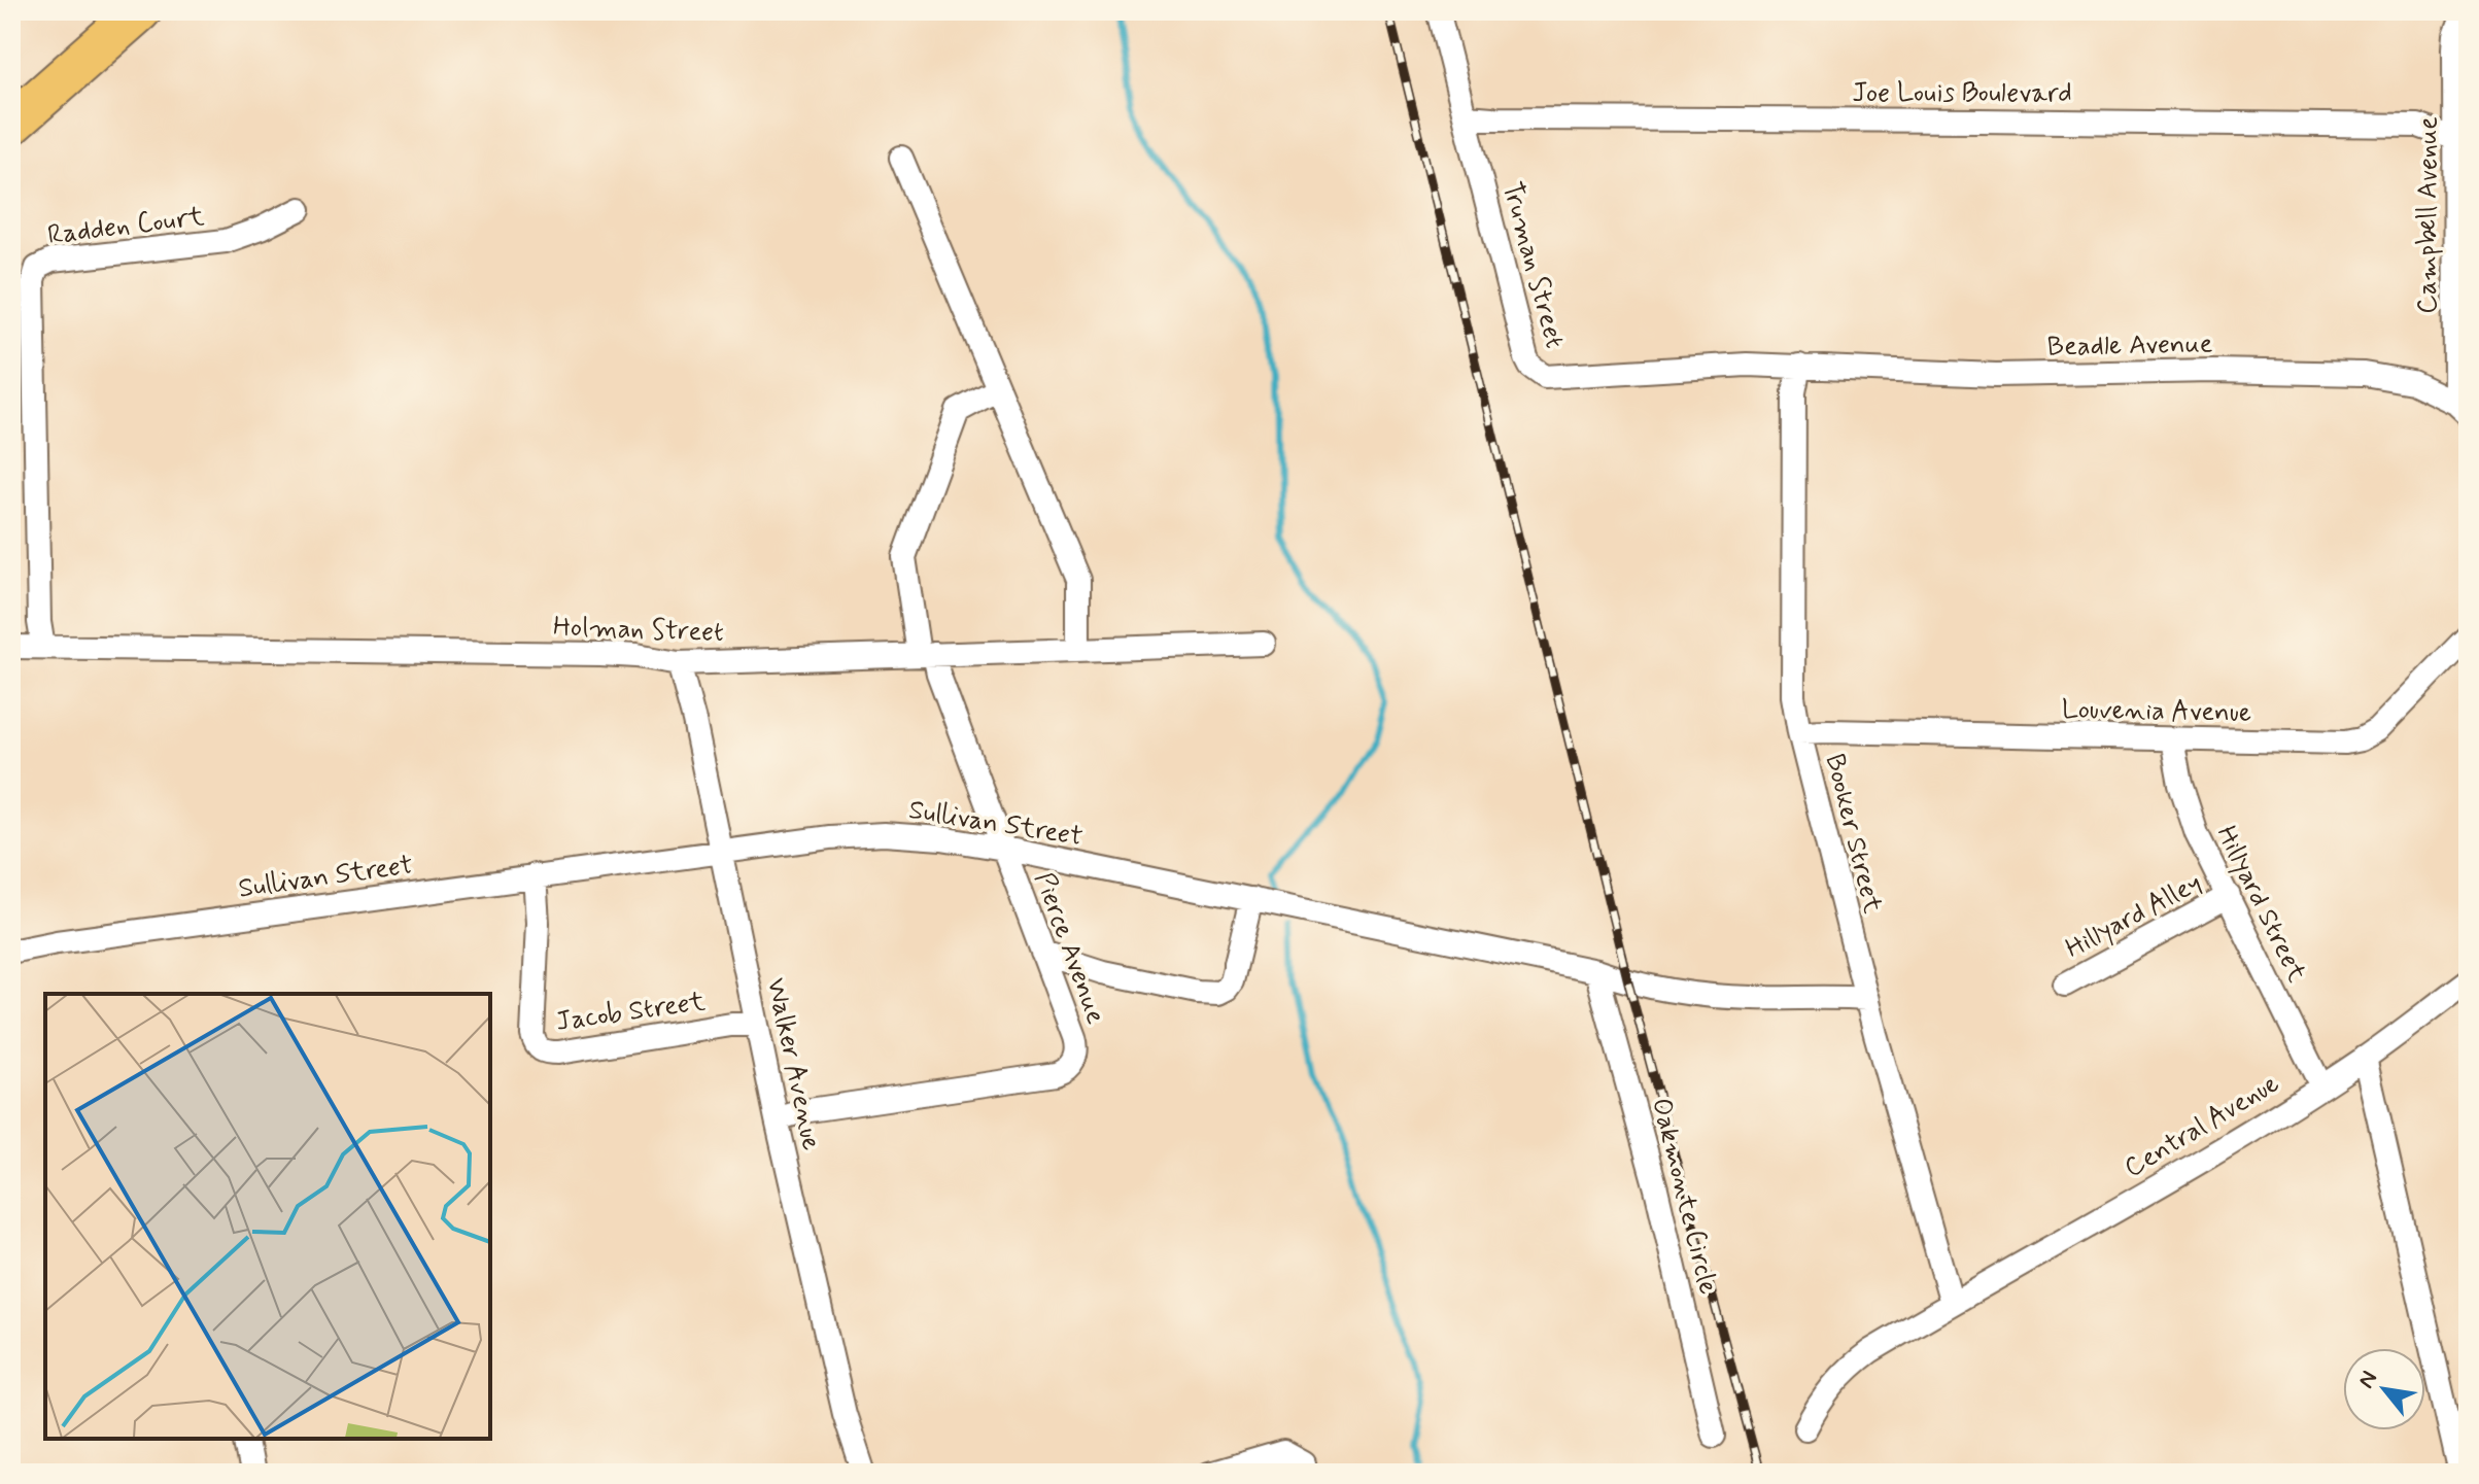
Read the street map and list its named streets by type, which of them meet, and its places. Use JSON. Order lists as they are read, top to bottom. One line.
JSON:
{"streets":{"street":["Joe Louis Boulevard","Campbell Avenue","Radden Court","Truman Street","Beadle Avenue","Holman Street","Louvenia Avenue","Sullivan Street","Booker Street","Hillyard Street","Hillyard Alley","Pierce Avenue","Jacob Street","Walker Avenue","Central Avenue","Oakmonte Circle"]},"crossings":[["Joe Louis Boulevard","Campbell Avenue"],["Joe Louis Boulevard","Truman Street"],["Campbell Avenue","Beadle Avenue"],["Radden Court","Holman Street"],["Truman Street","Beadle Avenue"],["Truman Street","Booker Street"],["Beadle Avenue","Booker Street"],["Holman Street","Pierce Avenue"],["Holman Street","Walker Avenue"],["Louvenia Avenue","Booker Street"],["Louvenia Avenue","Hillyard Street"],["Sullivan Street","Booker Street"],["Sullivan Street","Pierce Avenue"],["Sullivan Street","Jacob Street"],["Sullivan Street","Walker Avenue"],["Sullivan Street","Oakmonte Circle"],["Booker Street","Central Avenue"],["Hillyard Street","Hillyard Alley"],["Hillyard Street","Central Avenue"],["Pierce Avenue","Walker Avenue"],["Jacob Street","Walker Avenue"]],"north":"top left"}
